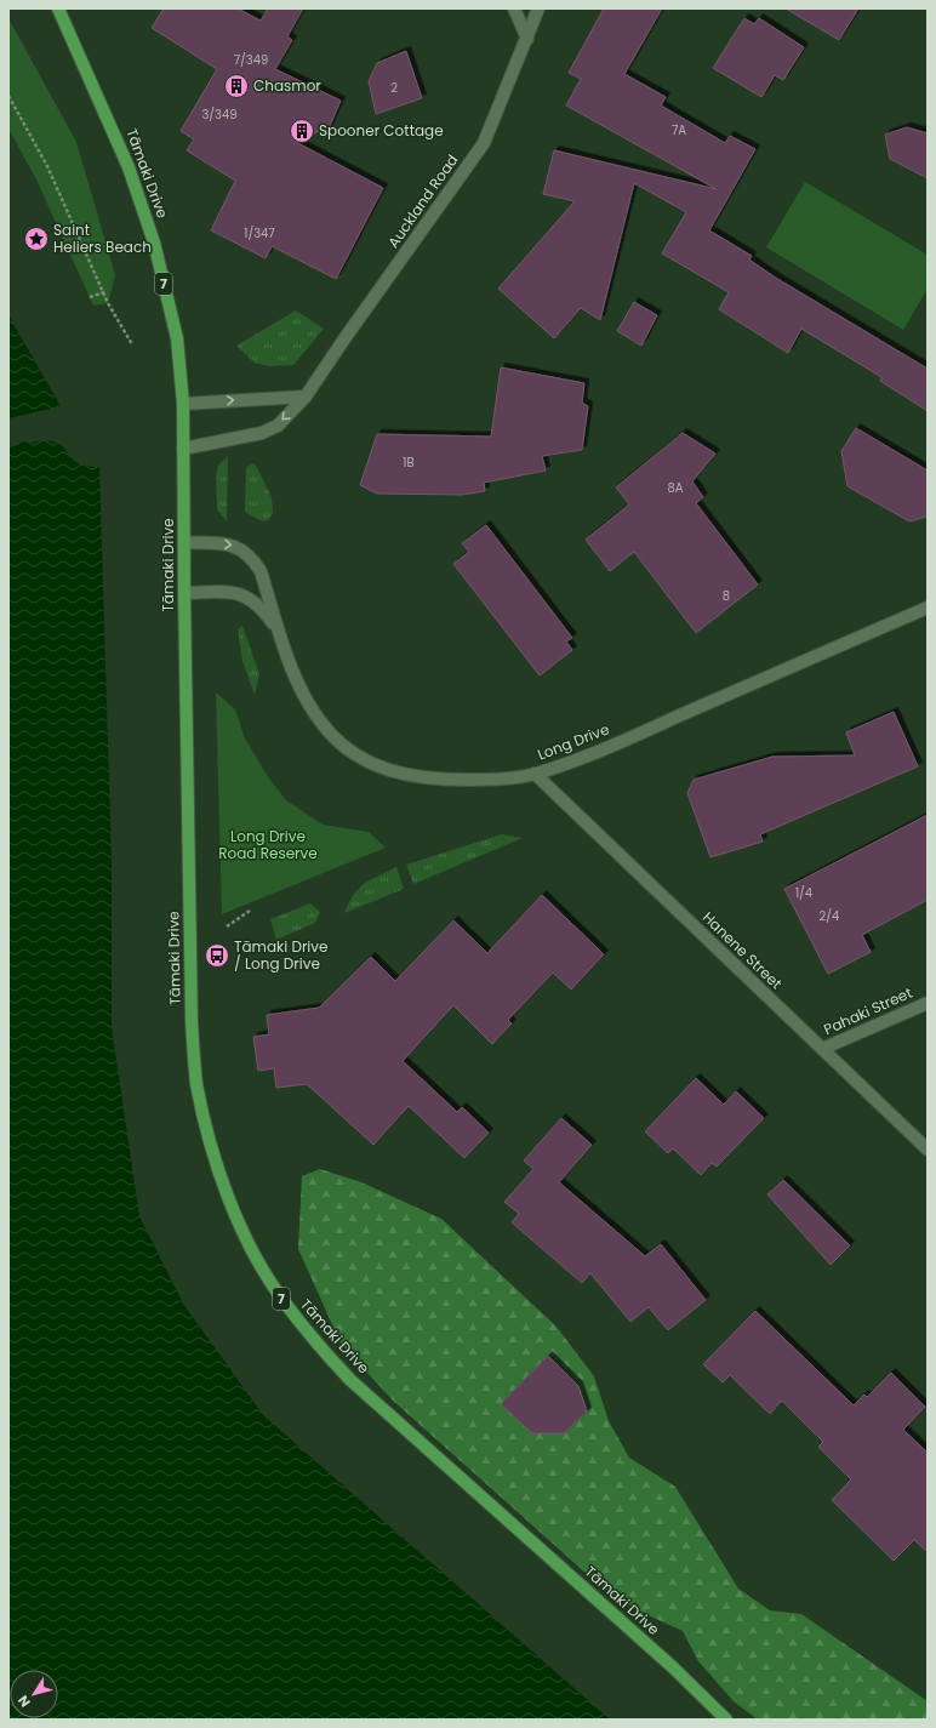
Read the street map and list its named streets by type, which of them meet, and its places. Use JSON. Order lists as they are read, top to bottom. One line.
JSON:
{"streets":{"main road":["Tāmaki Drive","7"],"street":["Auckland Road","Long Drive","Hanene Street","Pahaki Street"]},"crossings":[["Tāmaki Drive","Auckland Road"],["Tāmaki Drive","Long Drive"],["Long Drive","Hanene Street"],["Hanene Street","Pahaki Street"]],"parks":["Long Drive Road Reserve"],"places":{"building":["Chasmor","Spooner Cottage"],"place":["Saint Heliers Beach"],"bus stop":["Tāmaki Drive / Long Drive"]},"house_numbers":["7/349","2","3/349","7A","1/347","1B","8A","8","1/4","2/4"],"north":"bottom left"}
